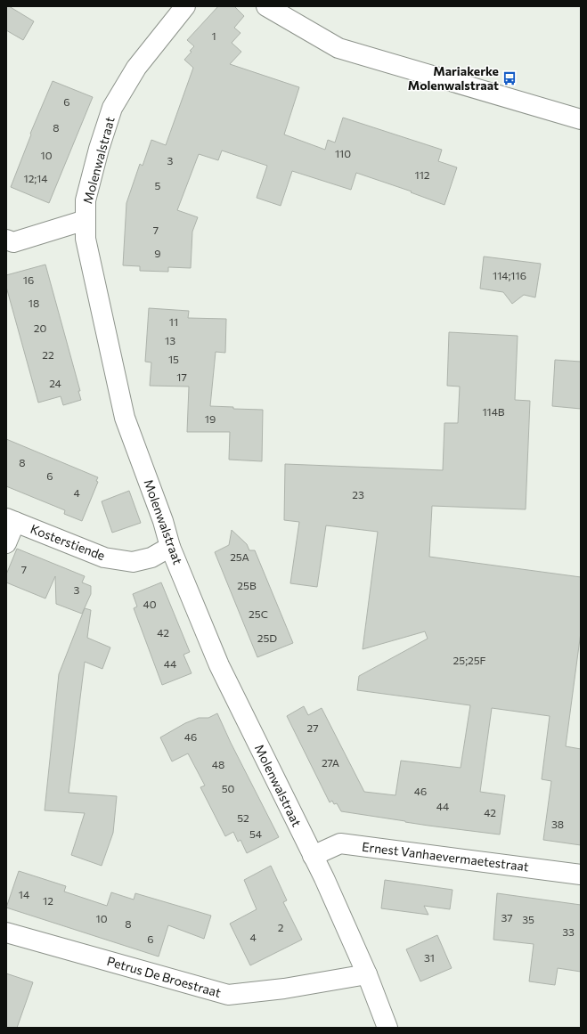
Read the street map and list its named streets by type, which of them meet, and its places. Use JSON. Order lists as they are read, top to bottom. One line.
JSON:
{"streets":{"street":["Molenwalstraat","Kosterstiende","Ernest Vanhaevermaetestraat","Petrus De Broestraat"]},"crossings":[["Molenwalstraat","Kosterstiende"],["Molenwalstraat","Ernest Vanhaevermaetestraat"],["Molenwalstraat","Petrus De Broestraat"]],"places":{"bus stop":["Mariakerke Molenwalstraat"]},"house_numbers":["1","6","8","110","10","3","112","12;14","5","7","9","114;116","16","18","11","20","13","22","15","17","24","114B","19","8","6","4","23","25A","7","25B","3","40","25C","42","25D","25;25F","44","27","46","27A","48","50","46","44","42","52","38","54","14","12","37","10","35","8","2","33","4","6","31"]}
